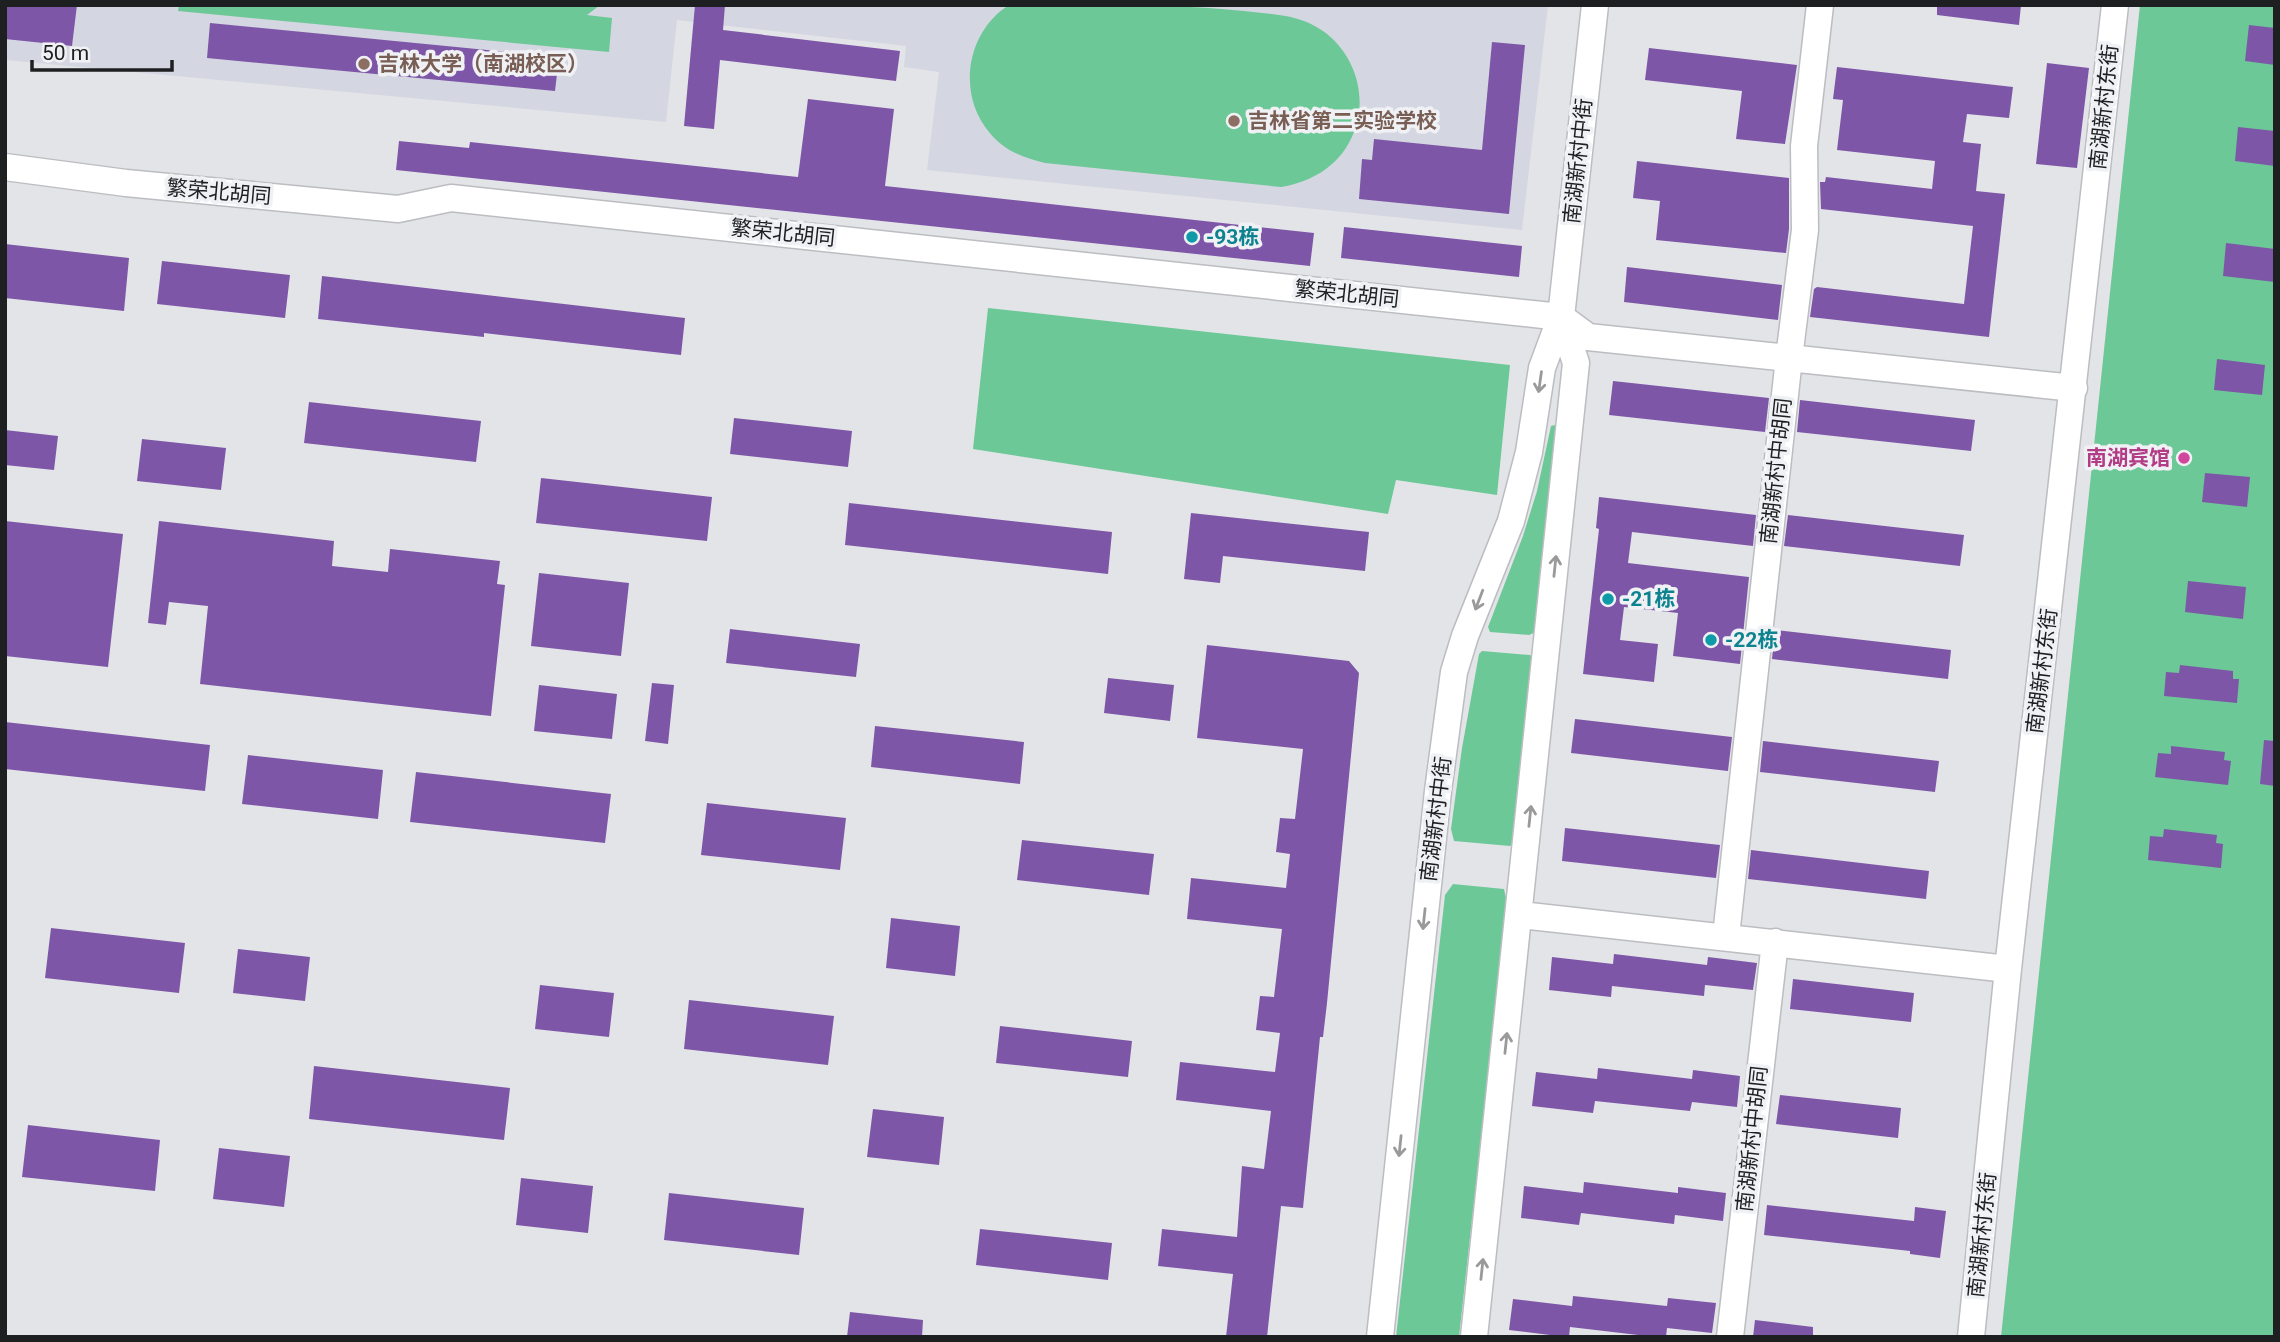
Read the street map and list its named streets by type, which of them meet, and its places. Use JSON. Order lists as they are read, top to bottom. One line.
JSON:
{"streets":{"street":["南湖新村东街","南湖新村中街","繁荣北胡同","南湖新村中胡同"]},"crossings":[["南湖新村中街","繁荣北胡同"]],"places":["吉林大学（南湖校区）","吉林省第二实验学校","-93栋","南湖宾馆","-21栋","-22栋"],"scale_bar":"50 m"}
